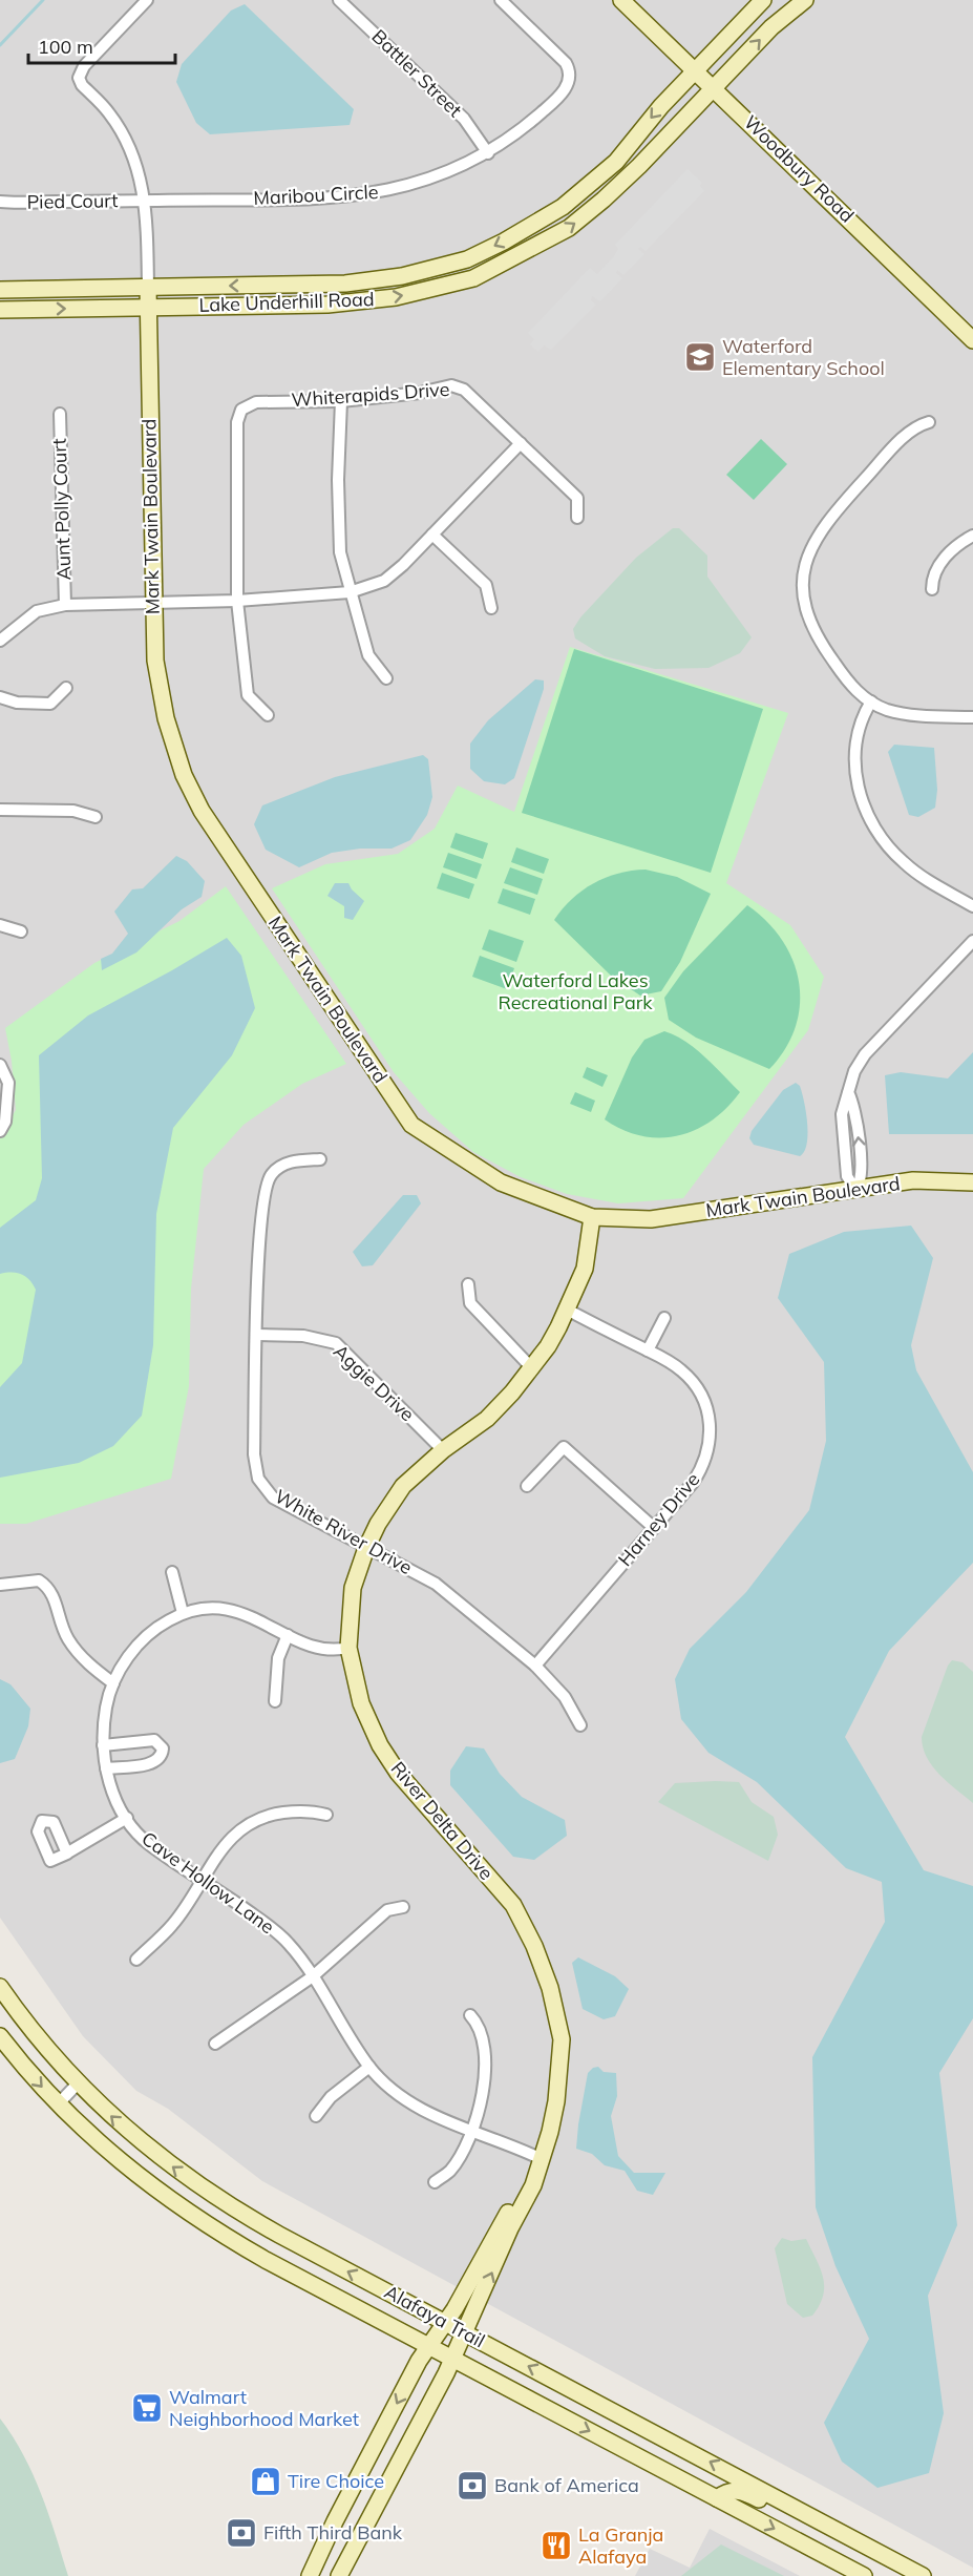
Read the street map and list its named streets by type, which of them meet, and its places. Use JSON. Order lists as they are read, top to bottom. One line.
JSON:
{"streets":{"street":["Battler Street","Woodbury Road","Maribou Circle","Pied Court","Lake Underhill Road","Whiterapids Drive","Aunt Polly Court","Mark Twain Boulevard","Aggie Drive","Harney Drive","White River Drive","River Delta Drive","Cave Hollow Lane","Alafaya Trail"]},"crossings":[["Battler Street","Maribou Circle"],["Woodbury Road","Lake Underhill Road"],["Maribou Circle","Pied Court"],["Lake Underhill Road","Mark Twain Boulevard"],["Mark Twain Boulevard","River Delta Drive"],["Aggie Drive","White River Drive"],["Aggie Drive","River Delta Drive"],["Harney Drive","White River Drive"],["Harney Drive","River Delta Drive"],["White River Drive","River Delta Drive"],["River Delta Drive","Cave Hollow Lane"],["River Delta Drive","Alafaya Trail"]],"parks":["Waterford Lakes Recreational Park"],"places":{"school or university":["Waterford Elementary School"],"supermarket":["Walmart Neighborhood Market"],"shop":["Tire Choice"],"bank":["Bank of America","Fifth Third Bank"],"restaurant":["La Granja Alafaya"]},"scale_bar":"100 m"}
